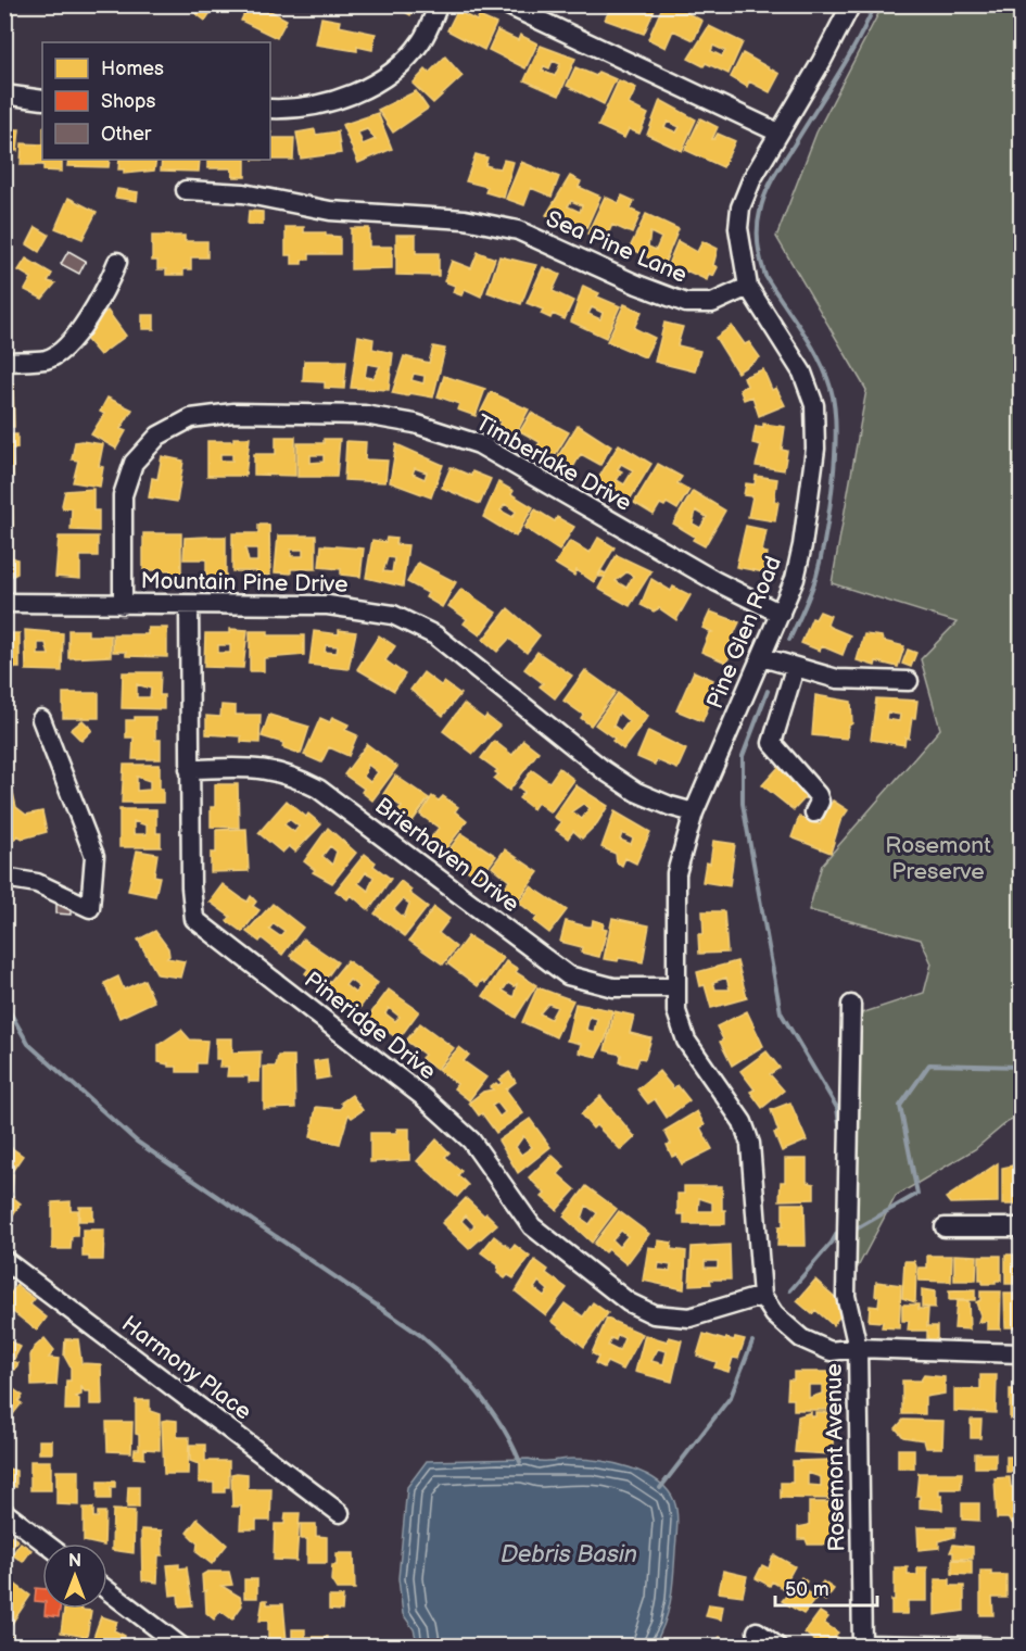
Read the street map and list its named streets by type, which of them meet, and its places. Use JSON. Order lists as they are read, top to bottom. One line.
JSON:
{"streets":{"street":["Sea Pine Lane","Timberlake Drive","Mountain Pine Drive","Pine Glen Road","Brierhaven Drive","Pineridge Drive","Harmony Place","Rosemont Avenue"]},"crossings":[["Sea Pine Lane","Pine Glen Road"],["Timberlake Drive","Mountain Pine Drive"],["Timberlake Drive","Pine Glen Road"],["Mountain Pine Drive","Pine Glen Road"],["Mountain Pine Drive","Pineridge Drive"],["Pine Glen Road","Brierhaven Drive"],["Pine Glen Road","Pineridge Drive"],["Brierhaven Drive","Pineridge Drive"]],"water":["Debris Basin"],"parks":["Rosemont Preserve"],"legend":["Homes","Shops","Other"],"scale_bar":"50 m","north":"top"}
